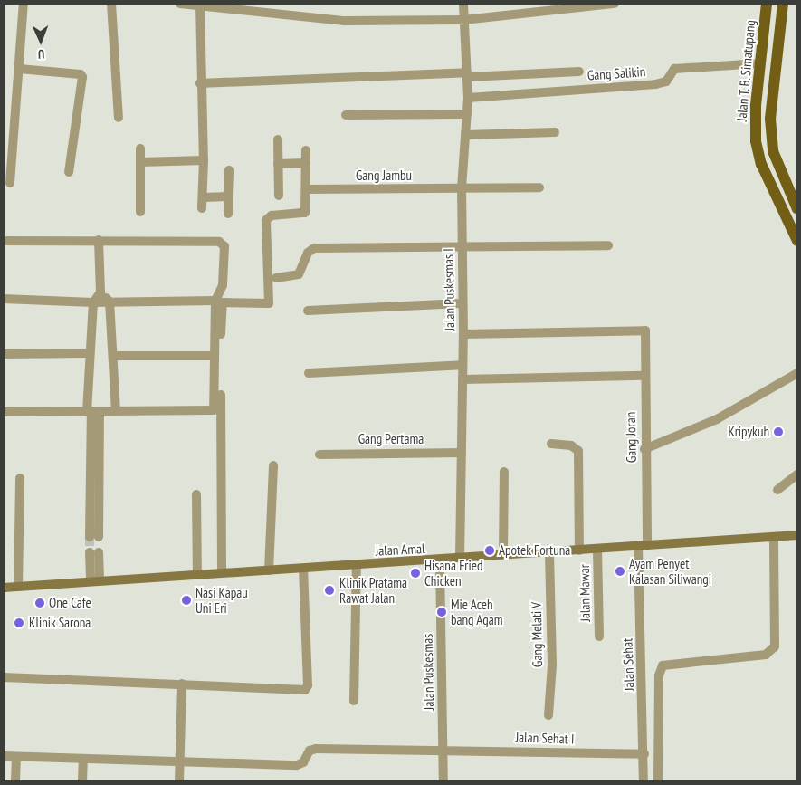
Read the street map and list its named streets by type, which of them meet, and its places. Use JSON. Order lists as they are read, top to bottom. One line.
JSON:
{"streets":{"main road":["Jalan T. B. Simatupang"],"street":["Gang Salikin","Gang Jambu","Jalan Puskesmas I","Gang Joran","Gang Pertama","Jalan Amal","Jalan Mawar","Gang Melati V","Jalan Sehat","Jalan Puskesmas","Jalan Sehat I"]},"crossings":[["Jalan T. B. Simatupang","Gang Salikin"],["Gang Salikin","Jalan Puskesmas I"],["Gang Jambu","Jalan Puskesmas I"],["Jalan Puskesmas I","Gang Joran"],["Jalan Puskesmas I","Gang Pertama"],["Jalan Puskesmas I","Jalan Amal"],["Gang Joran","Jalan Amal"],["Gang Joran","Jalan Sehat"],["Jalan Amal","Jalan Mawar"],["Jalan Amal","Gang Melati V"],["Jalan Amal","Jalan Sehat"],["Jalan Amal","Jalan Puskesmas"],["Jalan Sehat","Jalan Sehat I"],["Jalan Puskesmas","Jalan Sehat I"]],"places":["Kripykuh","Apotek Fortuna","Ayam Penyet Kalasan Siliwangi","Hisana Fried Chicken","Klinik Pratama Rawat Jalan","Nasi Kapau Uni Eri","One Cafe","Mie Aceh bang Agam","Klinik Sarona"],"north":"bottom"}
